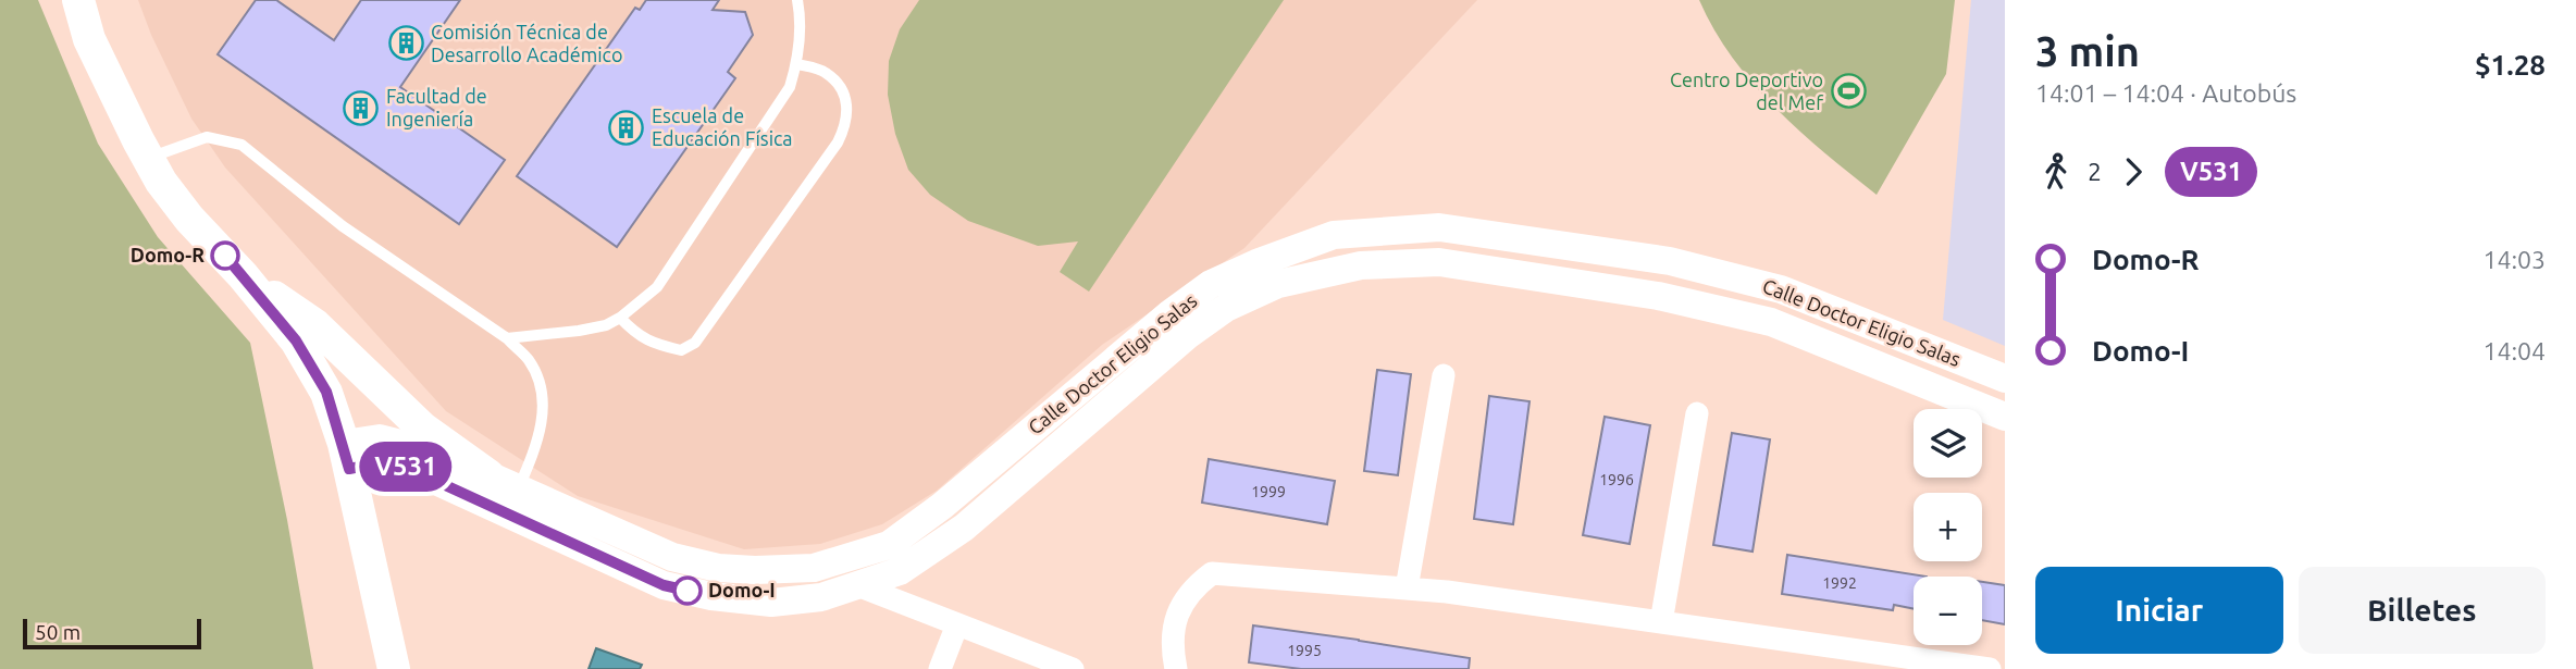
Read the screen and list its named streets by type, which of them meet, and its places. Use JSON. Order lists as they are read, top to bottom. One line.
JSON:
{"streets":{"street":["Calle Doctor Eligio Salas"]},"places":{"building":["Comisión Técnica de Desarrollo Académico","Facultad de Ingeniería","Escuela de Educación Física"],"sports":["Centro Deportivo del Mef"],"other":["Domo-R","Domo-I"]},"lines":["bus line V531"],"house_numbers":["1996","1999","1992","1995"],"scale_bar":"50 m","page":{"on_map":"V531","heading":["3 min","14:01 – 14:04 · Autobús","$1.28"],"legs":["2","V531"],"list":[{"name":"Domo-R","value":"14:03"},{"name":"Domo-I","value":"14:04"}],"map_buttons":["+","−"],"buttons":["Iniciar","Billetes"],"scale":"50 m"}}
